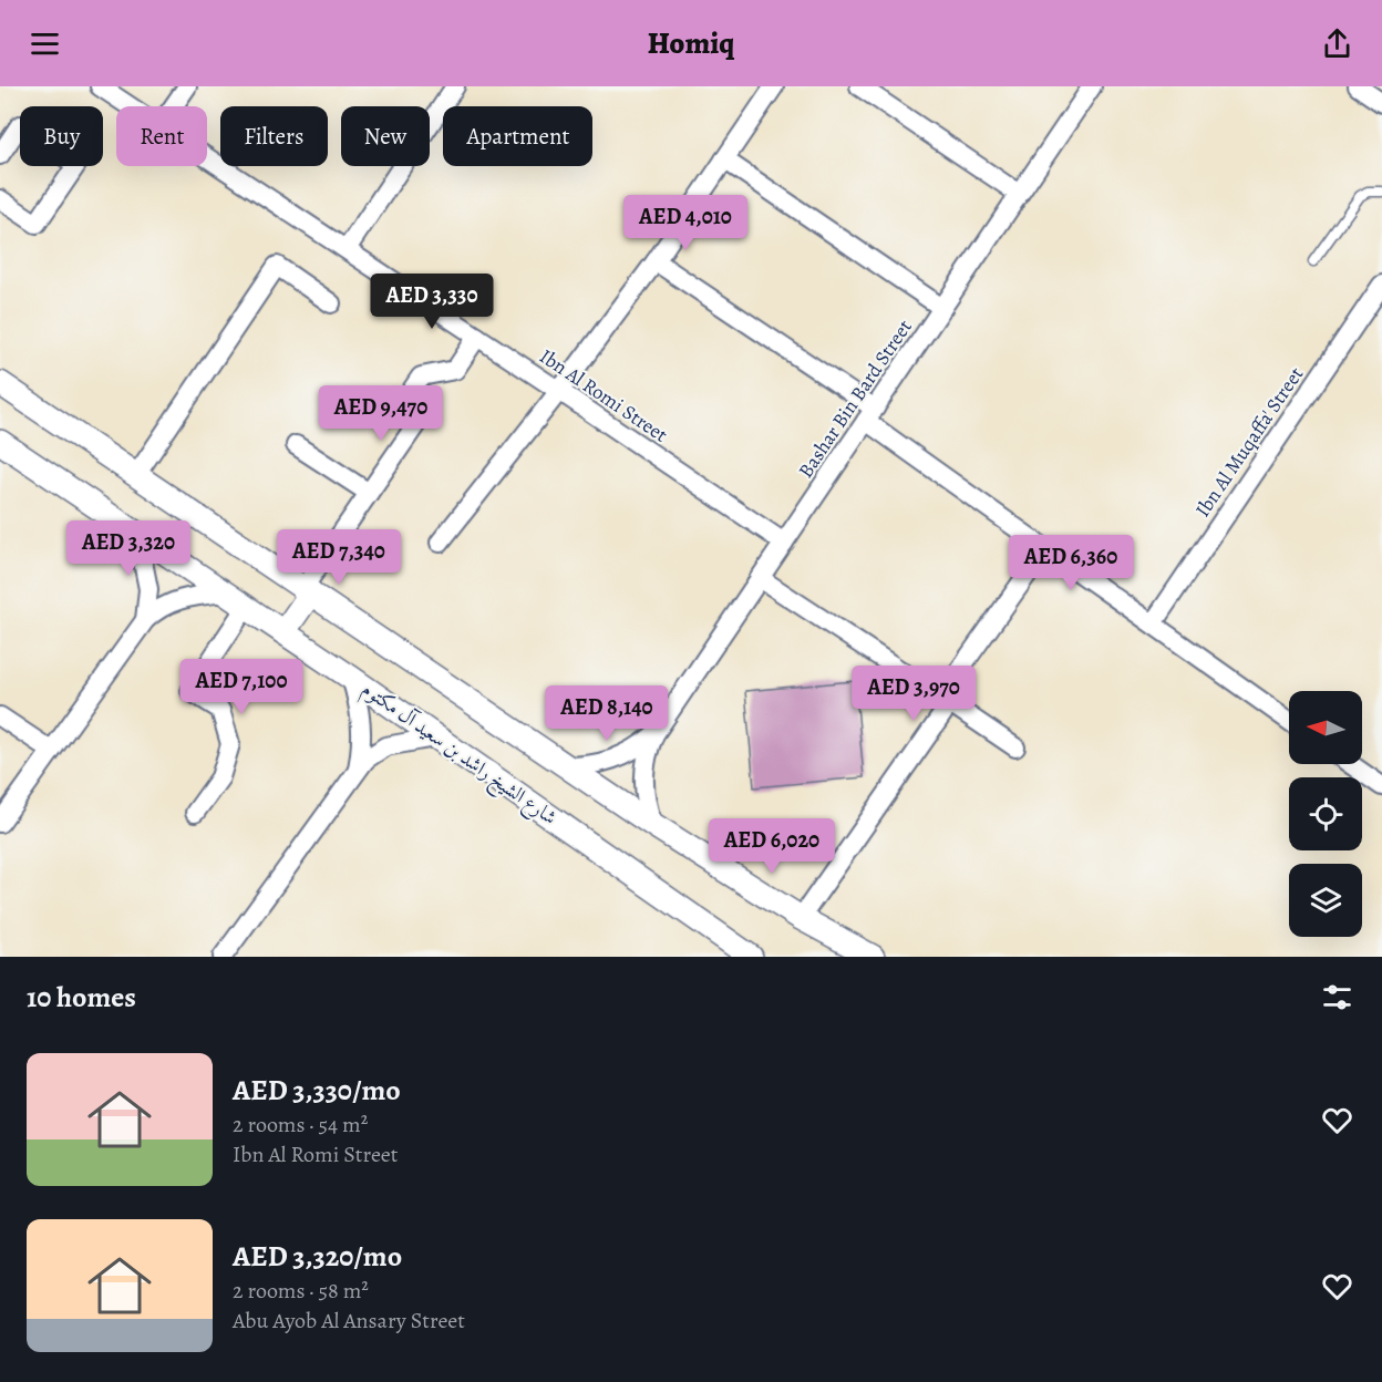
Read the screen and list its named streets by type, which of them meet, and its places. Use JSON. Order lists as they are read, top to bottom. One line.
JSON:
{"streets":{"street":["Ibn Al Romi Street","Bashar Bin Bard Street","Ibn Al Muqaffa' Street","شارع الشيخ راشد بن سعيد آل مكتوم"]},"crossings":[["Ibn Al Romi Street","Bashar Bin Bard Street"]],"north":"left","page":{"header":"Homiq","chip":["Buy","Rent","Filters","New","Apartment"],"price":["AED 4,010","AED 3,330","AED 9,470","AED 3,320","AED 7,340","AED 6,360","AED 7,100","AED 3,970","AED 8,140","AED 6,020"],"heading":"10 homes","list":[{"name":"AED 3,330/mo","note":"2 rooms · 54 m² · Ibn Al Romi Street"},{"name":"AED 3,320/mo","note":"2 rooms · 58 m² · Abu Ayob Al Ansary Street"}]}}
